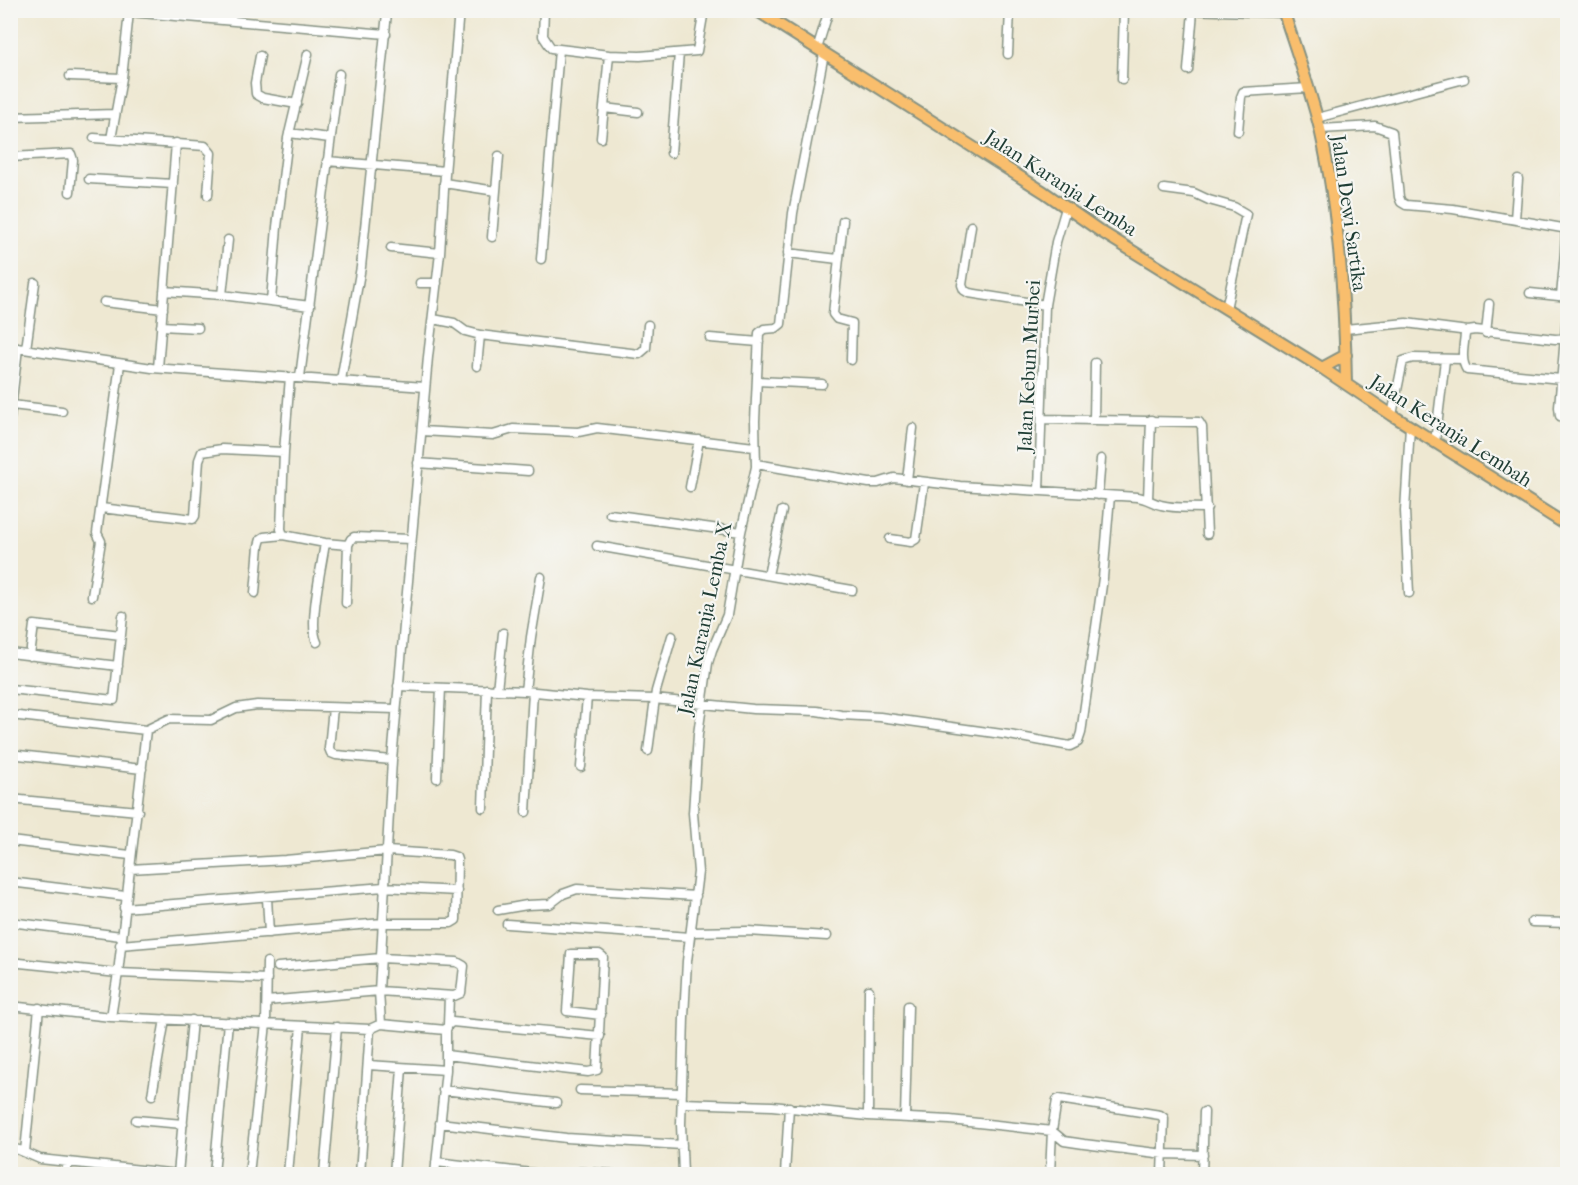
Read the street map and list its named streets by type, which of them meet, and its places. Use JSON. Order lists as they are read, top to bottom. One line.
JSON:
{"streets":{"main road":["Jalan Karanja Lemba","Jalan Dewi Sartika","Jalan Keranja Lembah"],"street":["Jalan Kebun Murbei","Jalan Karanja Lemba X"]},"crossings":[["Jalan Karanja Lemba","Jalan Dewi Sartika"],["Jalan Karanja Lemba","Jalan Kebun Murbei"],["Jalan Karanja Lemba","Jalan Keranja Lembah"],["Jalan Dewi Sartika","Jalan Keranja Lembah"]]}
